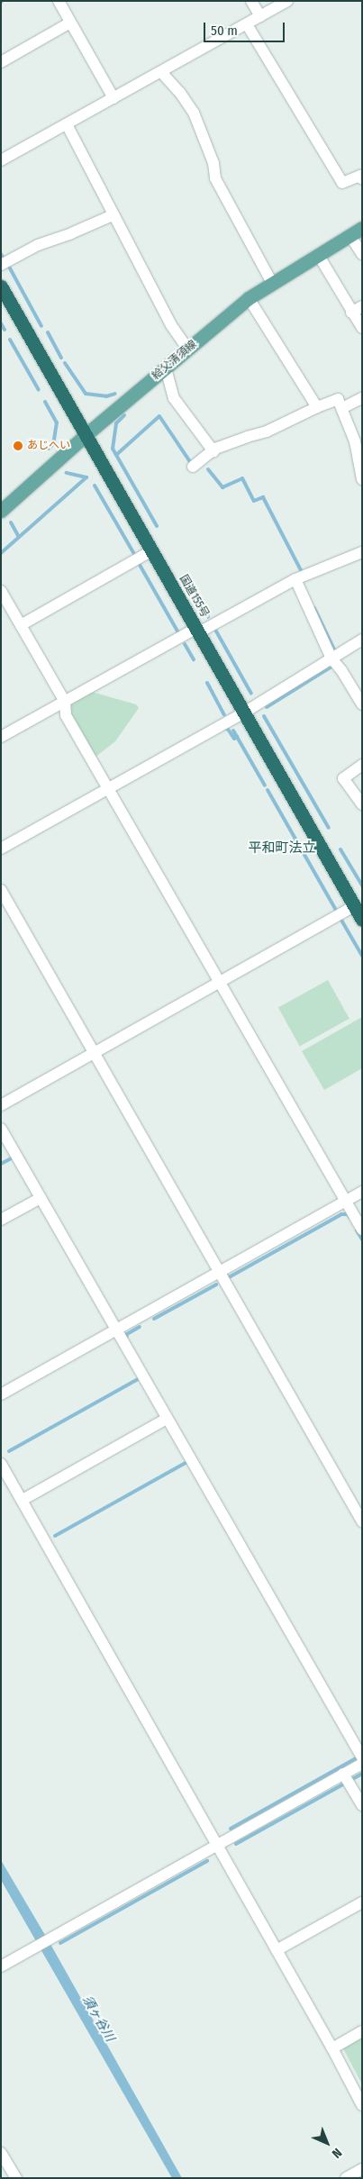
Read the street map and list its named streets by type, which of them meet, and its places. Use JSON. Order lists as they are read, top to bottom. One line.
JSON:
{"streets":{"highway":["国道155号"],"main road":["給父清須線"]},"crossings":[["給父清須線","国道155号"]],"districts":["平和町法立"],"water":["須ヶ谷川"],"places":["あじへい"],"scale_bar":"50 m","north":"bottom right"}
